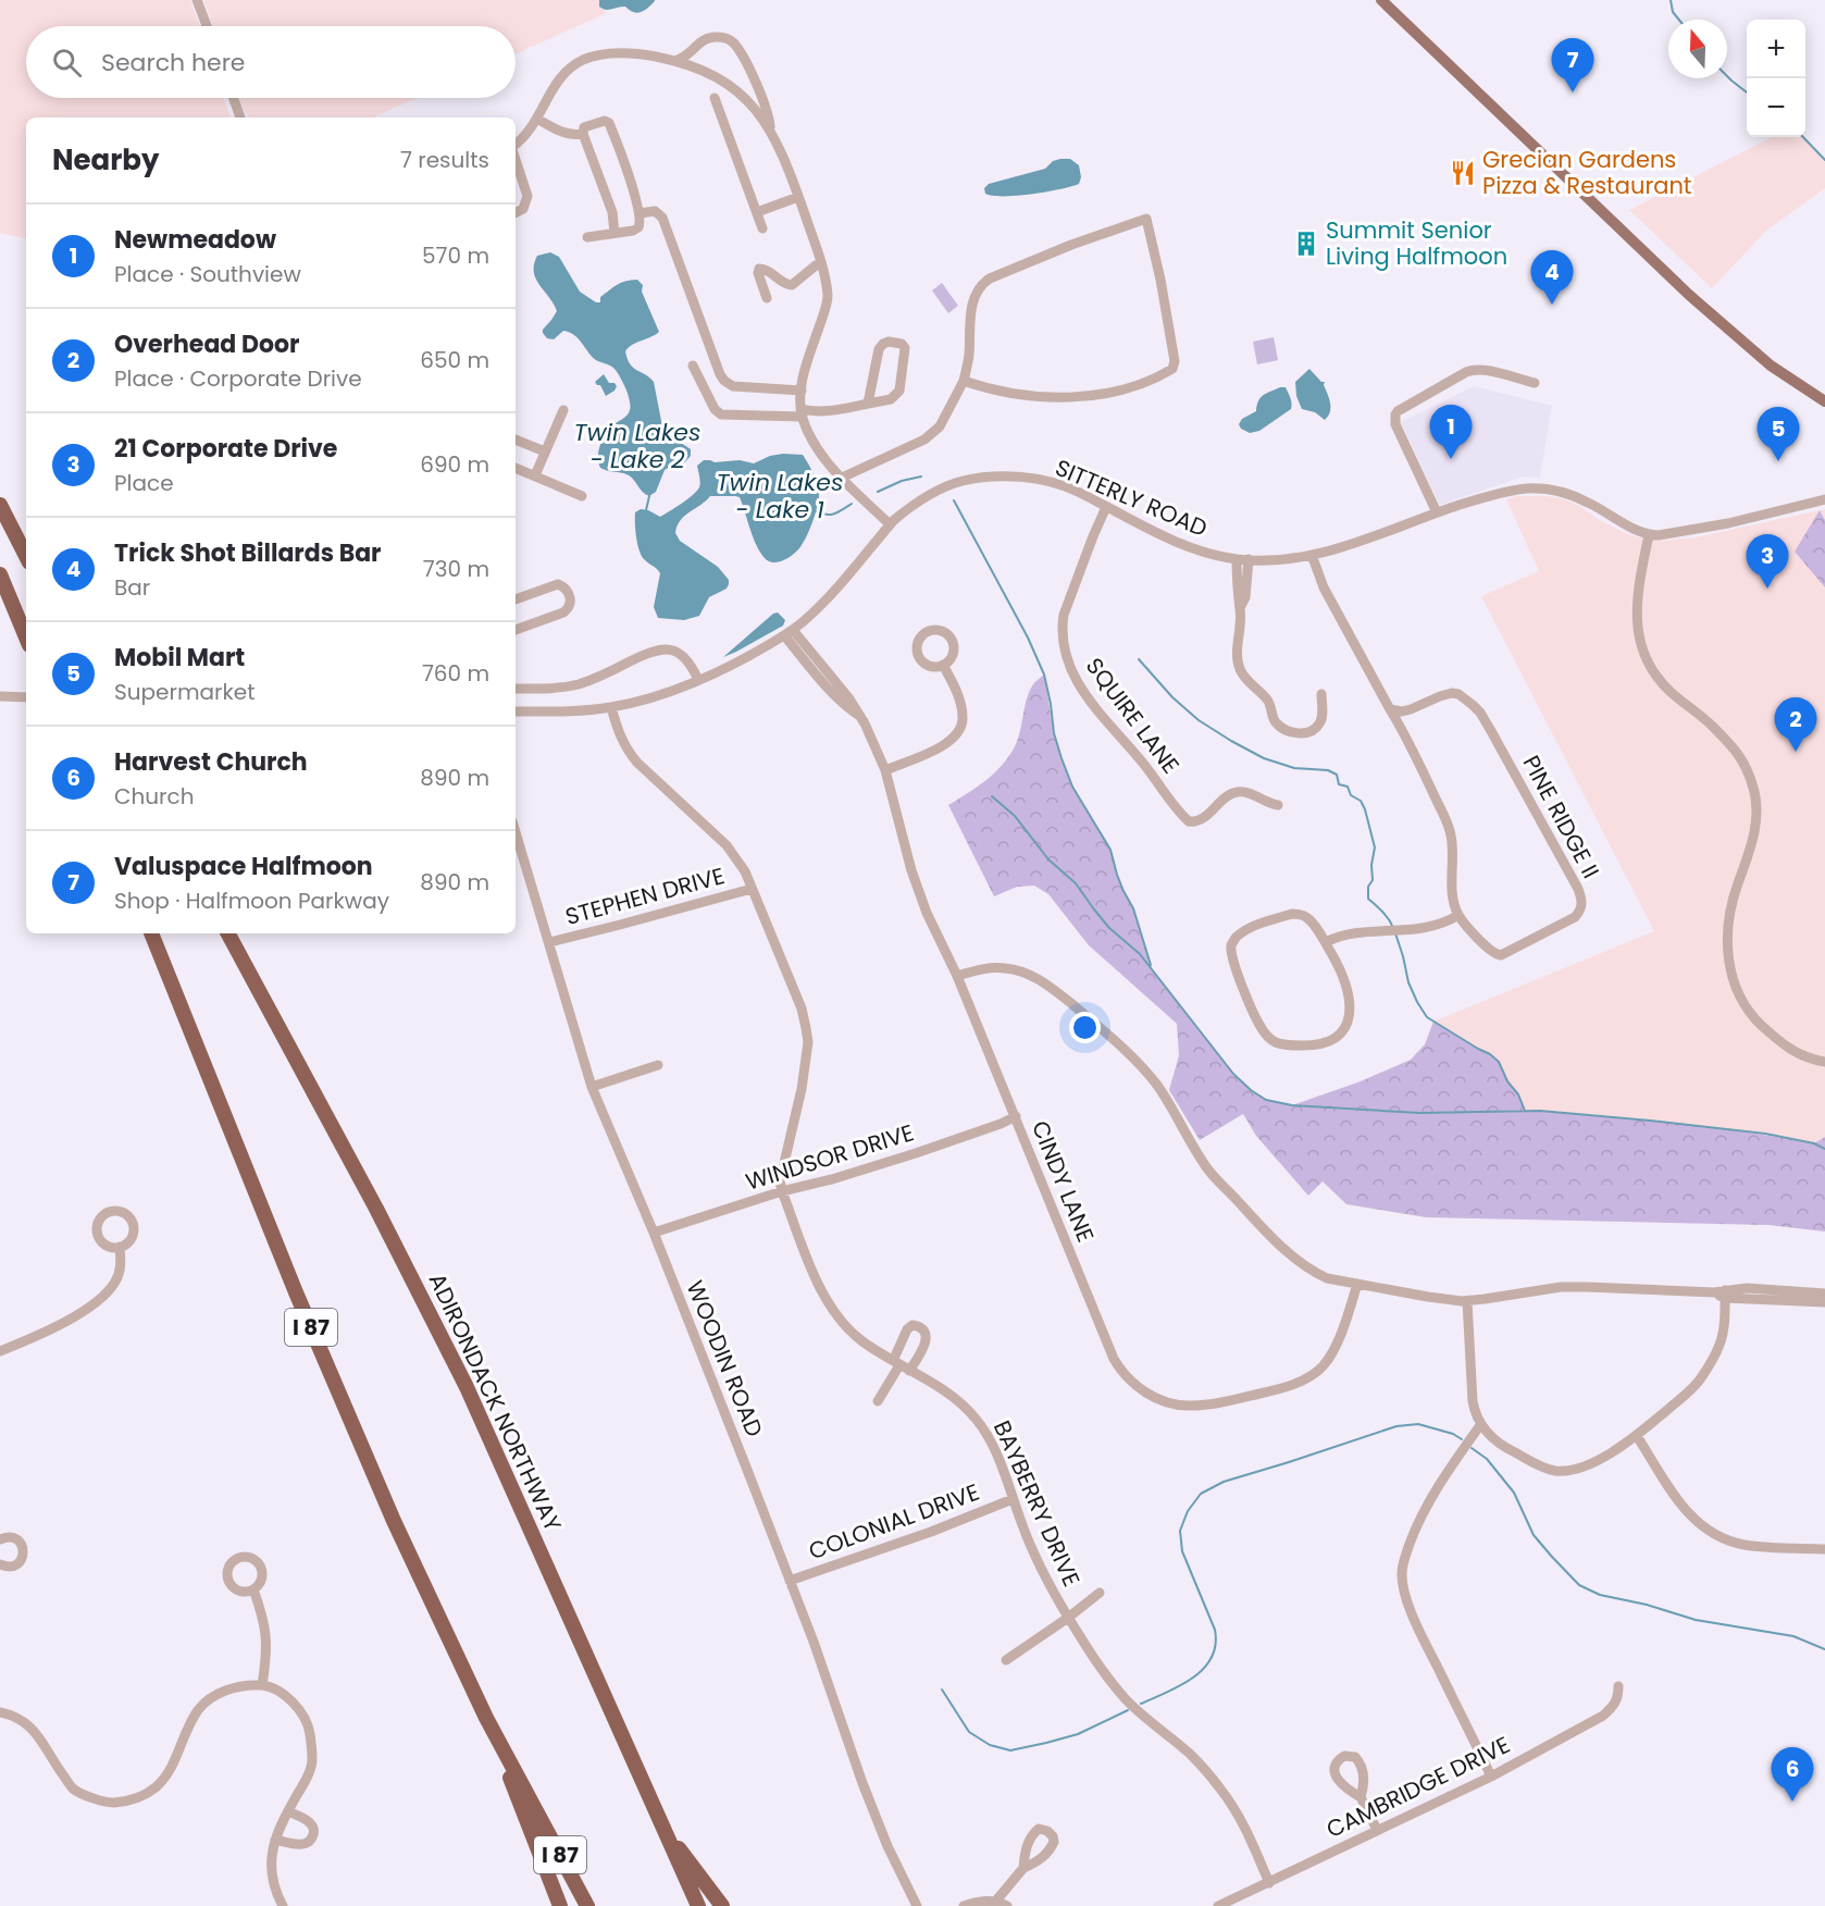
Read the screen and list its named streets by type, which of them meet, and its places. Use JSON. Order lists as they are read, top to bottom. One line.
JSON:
{"streets":{"highway":["I 87","ADIRONDACK NORTHWAY"],"street":["SITTERLY ROAD","SQUIRE LANE","PINE RIDGE II","STEPHEN DRIVE","WINDSOR DRIVE","CINDY LANE","WOODIN ROAD","BAYBERRY DRIVE","COLONIAL DRIVE","CAMBRIDGE DRIVE"]},"crossings":[["SITTERLY ROAD","SQUIRE LANE"],["SITTERLY ROAD","CINDY LANE"],["SITTERLY ROAD","BAYBERRY DRIVE"],["STEPHEN DRIVE","WOODIN ROAD"],["STEPHEN DRIVE","BAYBERRY DRIVE"],["WINDSOR DRIVE","CINDY LANE"],["WINDSOR DRIVE","WOODIN ROAD"],["WINDSOR DRIVE","BAYBERRY DRIVE"],["WOODIN ROAD","COLONIAL DRIVE"],["BAYBERRY DRIVE","COLONIAL DRIVE"],["BAYBERRY DRIVE","CAMBRIDGE DRIVE"]],"water":["Twin Lakes - Lake 2","Twin Lakes - Lake 1"],"places":{"restaurant":["Grecian Gardens Pizza & Restaurant"],"building":["Summit Senior Living Halfmoon"]},"north":"top","page":{"map_buttons":["+","−"],"search":"Search here","pins":["7","4","1","5","3","2","6"],"heading":["Nearby","7 results"],"list":[{"mark":"1","name":"Newmeadow","note":"Place · Southview","value":"570 m"},{"mark":"2","name":"Overhead Door","note":"Place · Corporate Drive","value":"650 m"},{"mark":"3","name":"21 Corporate Drive","note":"Place","value":"690 m"},{"mark":"4","name":"Trick Shot Billards Bar","note":"Bar","value":"730 m"},{"mark":"5","name":"Mobil Mart","note":"Supermarket","value":"760 m"},{"mark":"6","name":"Harvest Church","note":"Church","value":"890 m"},{"mark":"7","name":"Valuspace Halfmoon","note":"Shop · Halfmoon Parkway","value":"890 m"}]}}
